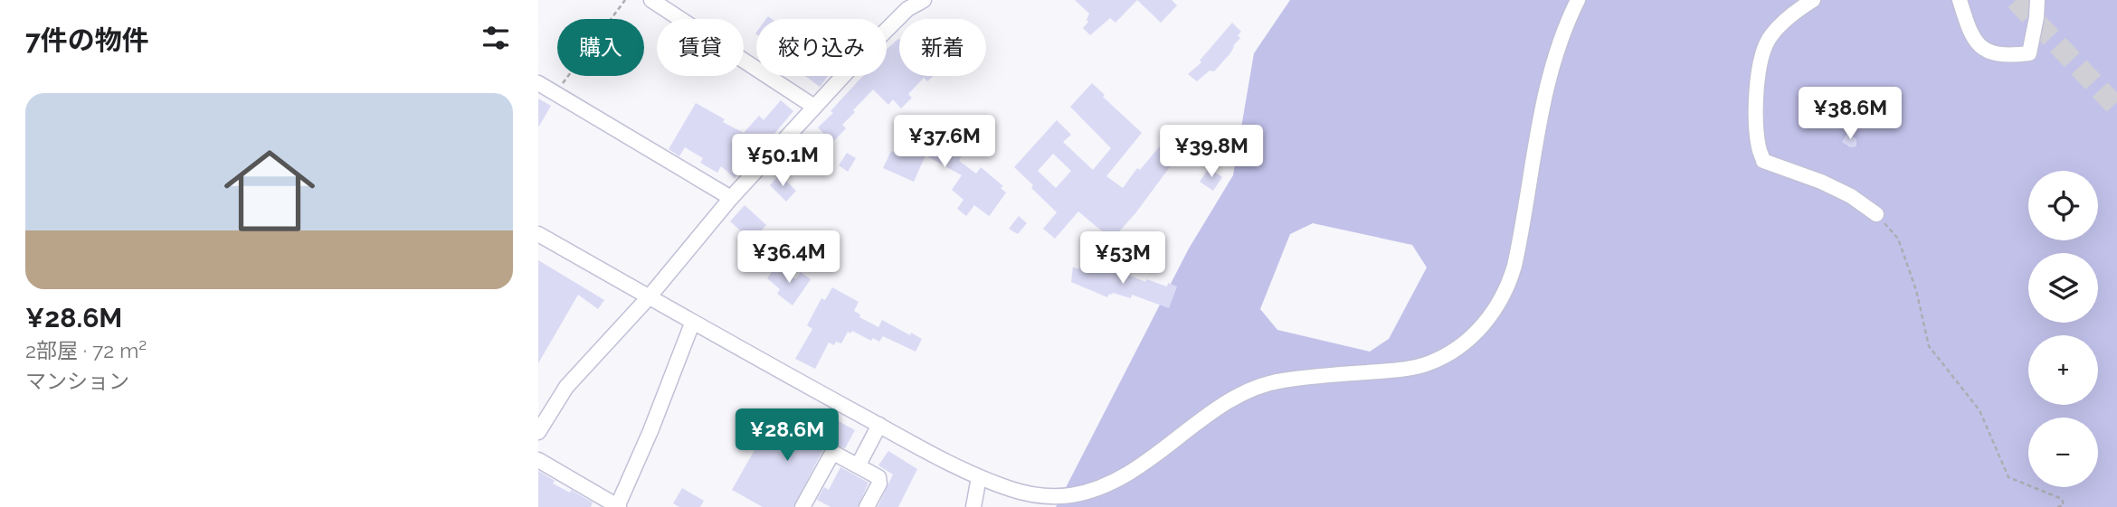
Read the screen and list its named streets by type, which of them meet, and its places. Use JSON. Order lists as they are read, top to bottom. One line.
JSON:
{"page":{"heading":"7件の物件","chip":["購入","賃貸","絞り込み","新着"],"list":[{"name":"¥28.6M","note":"2部屋 · 72 m² · マンション"}],"price":["¥38.6M","¥37.6M","¥39.8M","¥50.1M","¥36.4M","¥53M","¥28.6M"],"map_buttons":["+","−"]}}
